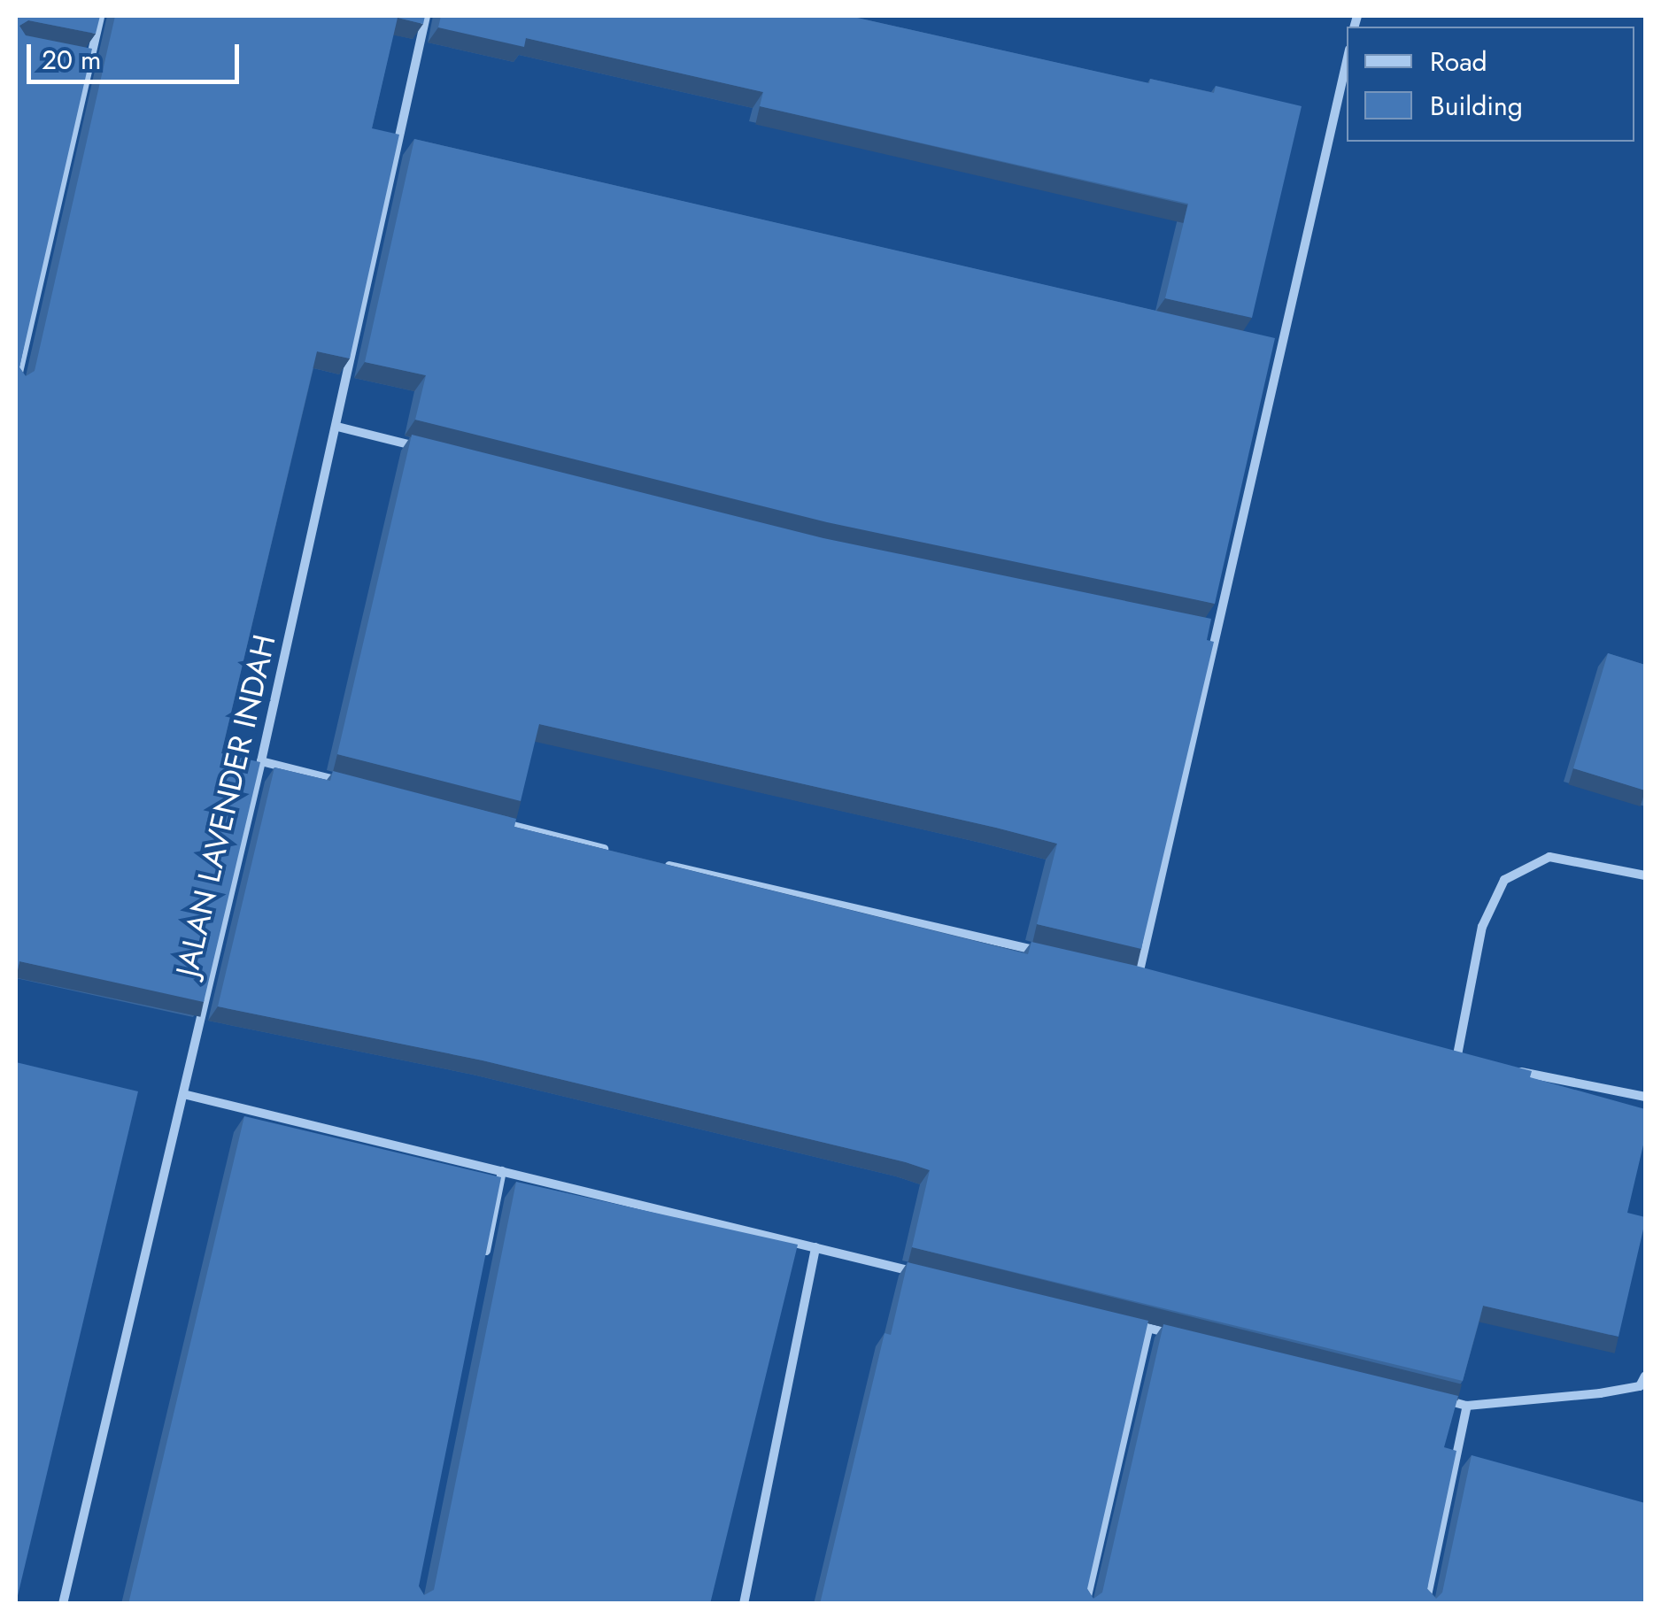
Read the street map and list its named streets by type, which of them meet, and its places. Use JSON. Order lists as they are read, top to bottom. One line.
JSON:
{"streets":{"street":["JALAN LAVENDER INDAH"]},"legend":["Road","Building"],"scale_bar":"20 m"}
